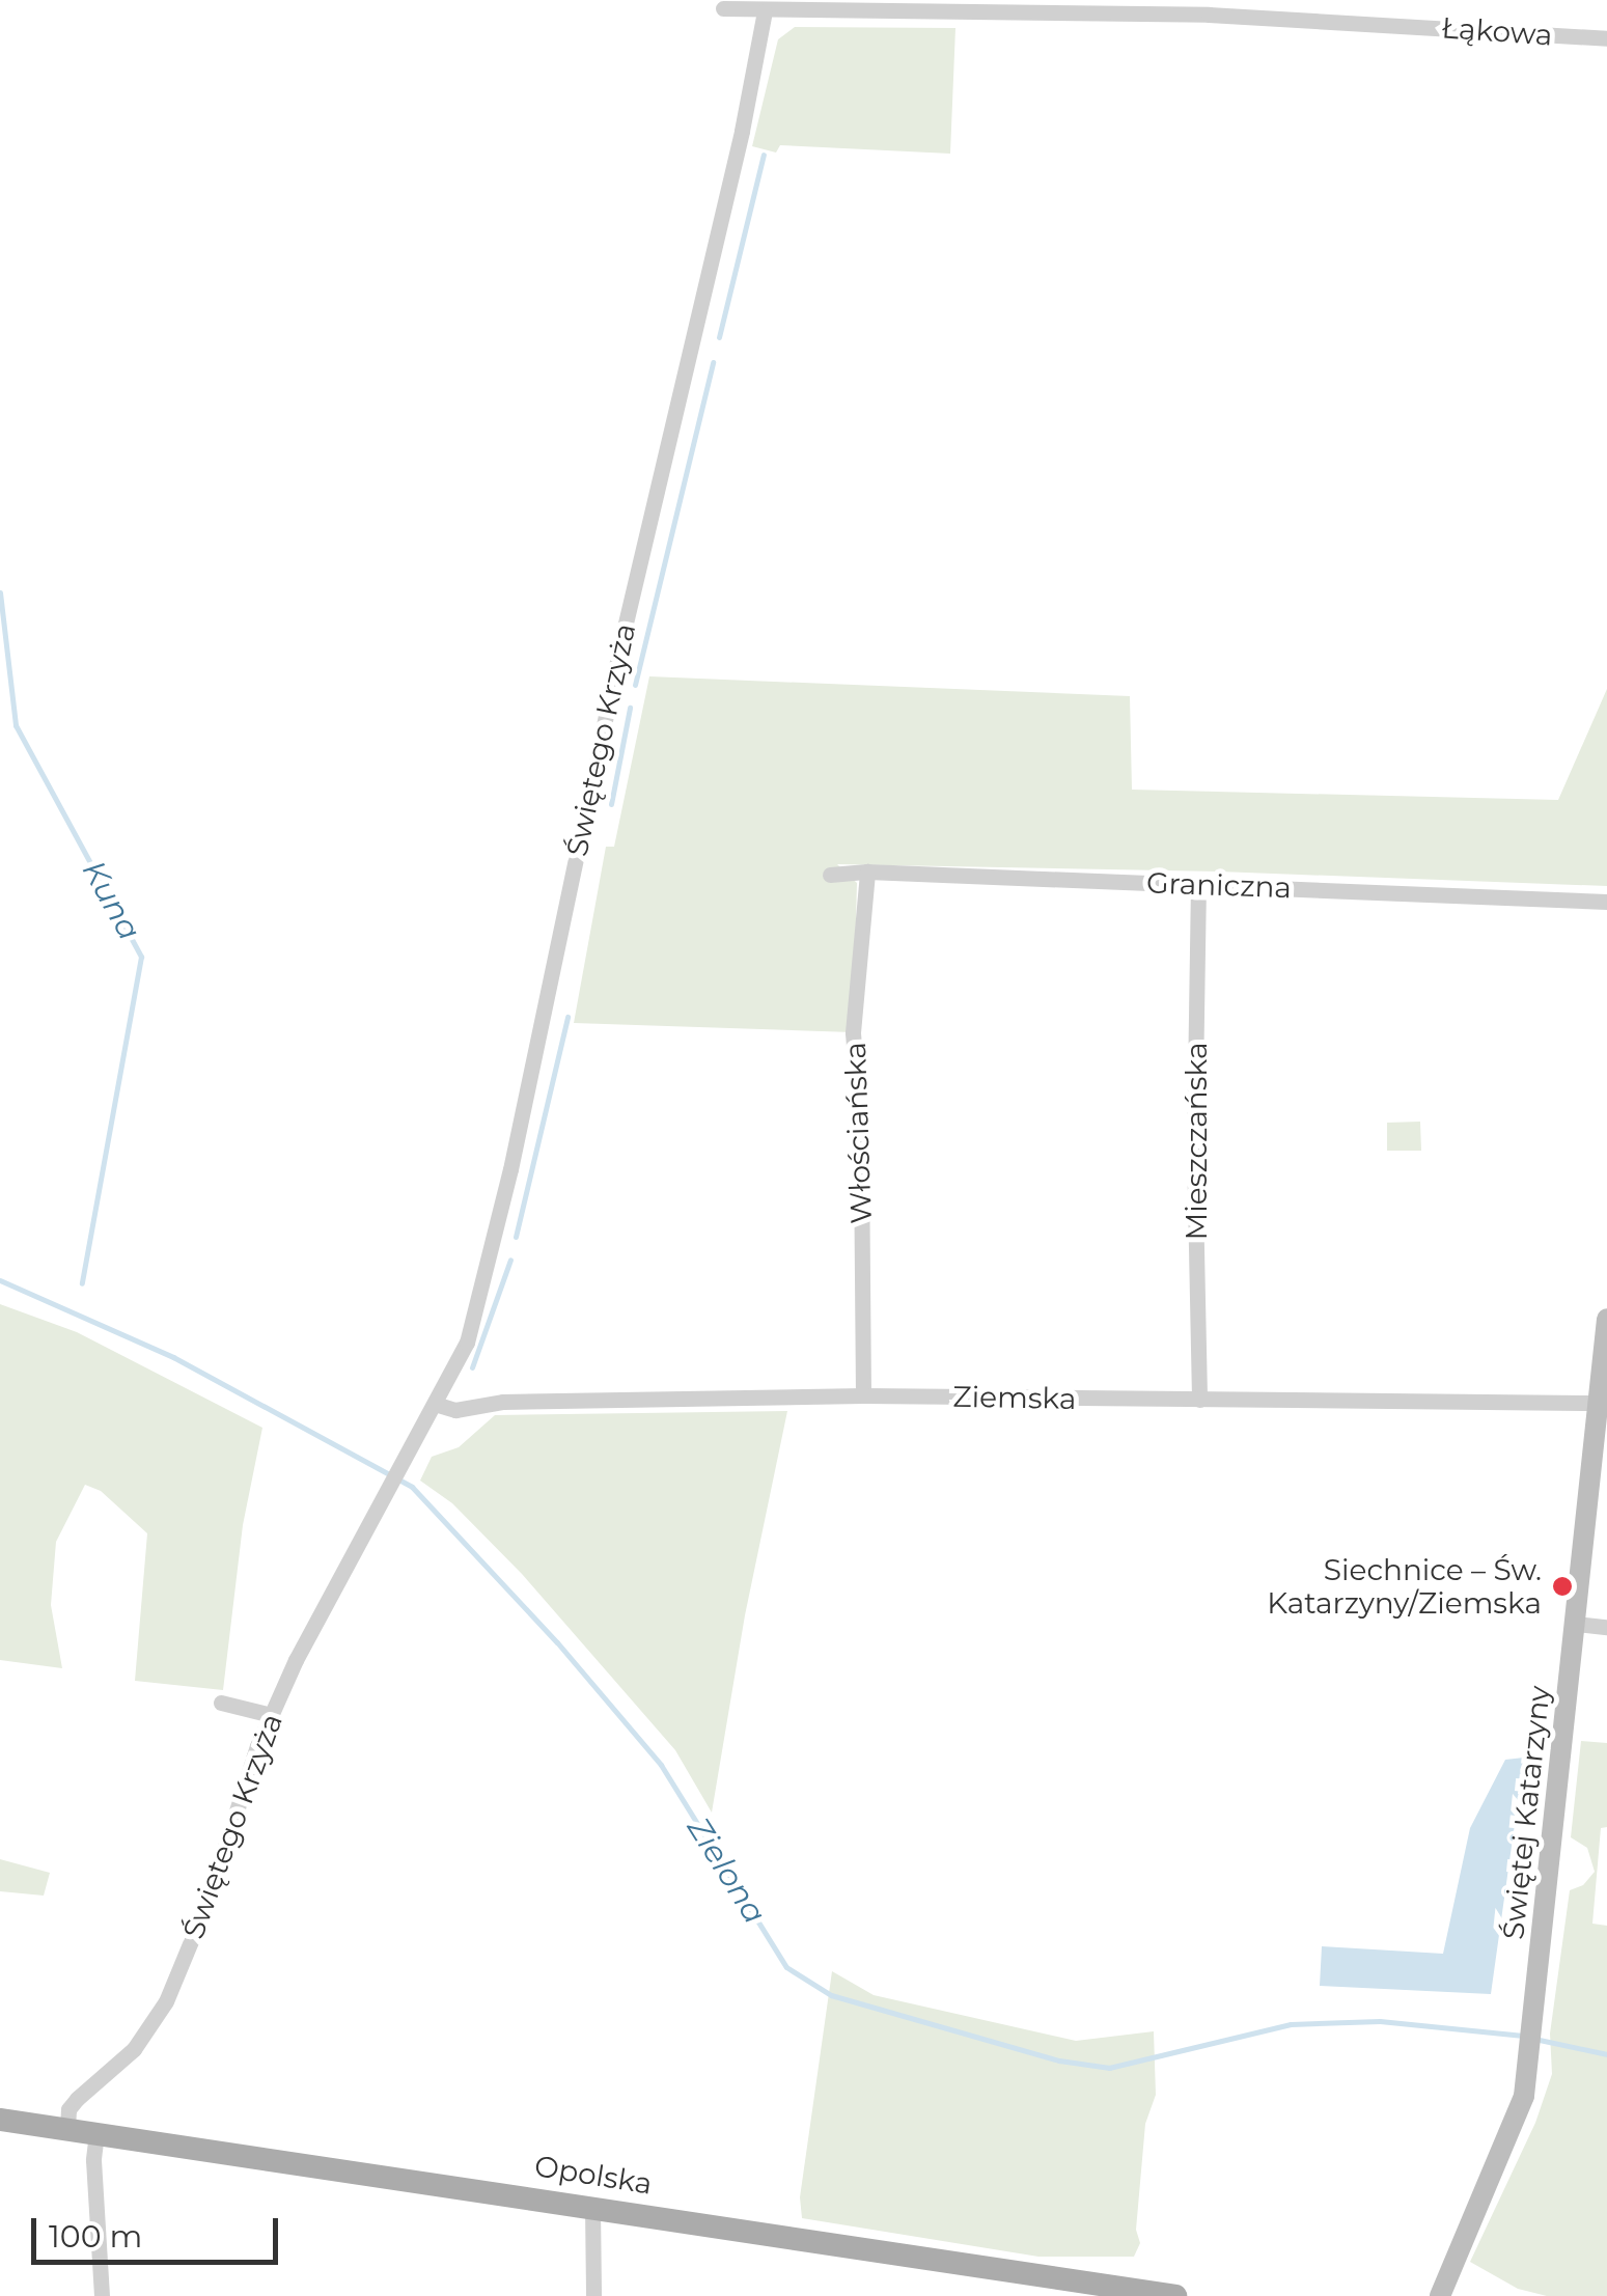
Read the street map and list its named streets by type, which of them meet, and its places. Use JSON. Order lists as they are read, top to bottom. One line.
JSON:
{"streets":{"main road":["Opolska"],"street":["Łąkowa","Świętego Krzyża","Graniczna","Włościańska","Mieszczańska","Ziemska","Świętej Katarzyny"]},"crossings":[["Łąkowa","Świętego Krzyża"],["Świętego Krzyża","Ziemska"],["Świętego Krzyża","Opolska"],["Graniczna","Włościańska"],["Graniczna","Mieszczańska"],["Włościańska","Ziemska"],["Mieszczańska","Ziemska"],["Ziemska","Świętej Katarzyny"]],"water":["Kuna","Zielona"],"places":["Siechnice – Św. Katarzyny/Ziemska"],"scale_bar":"100 m"}
